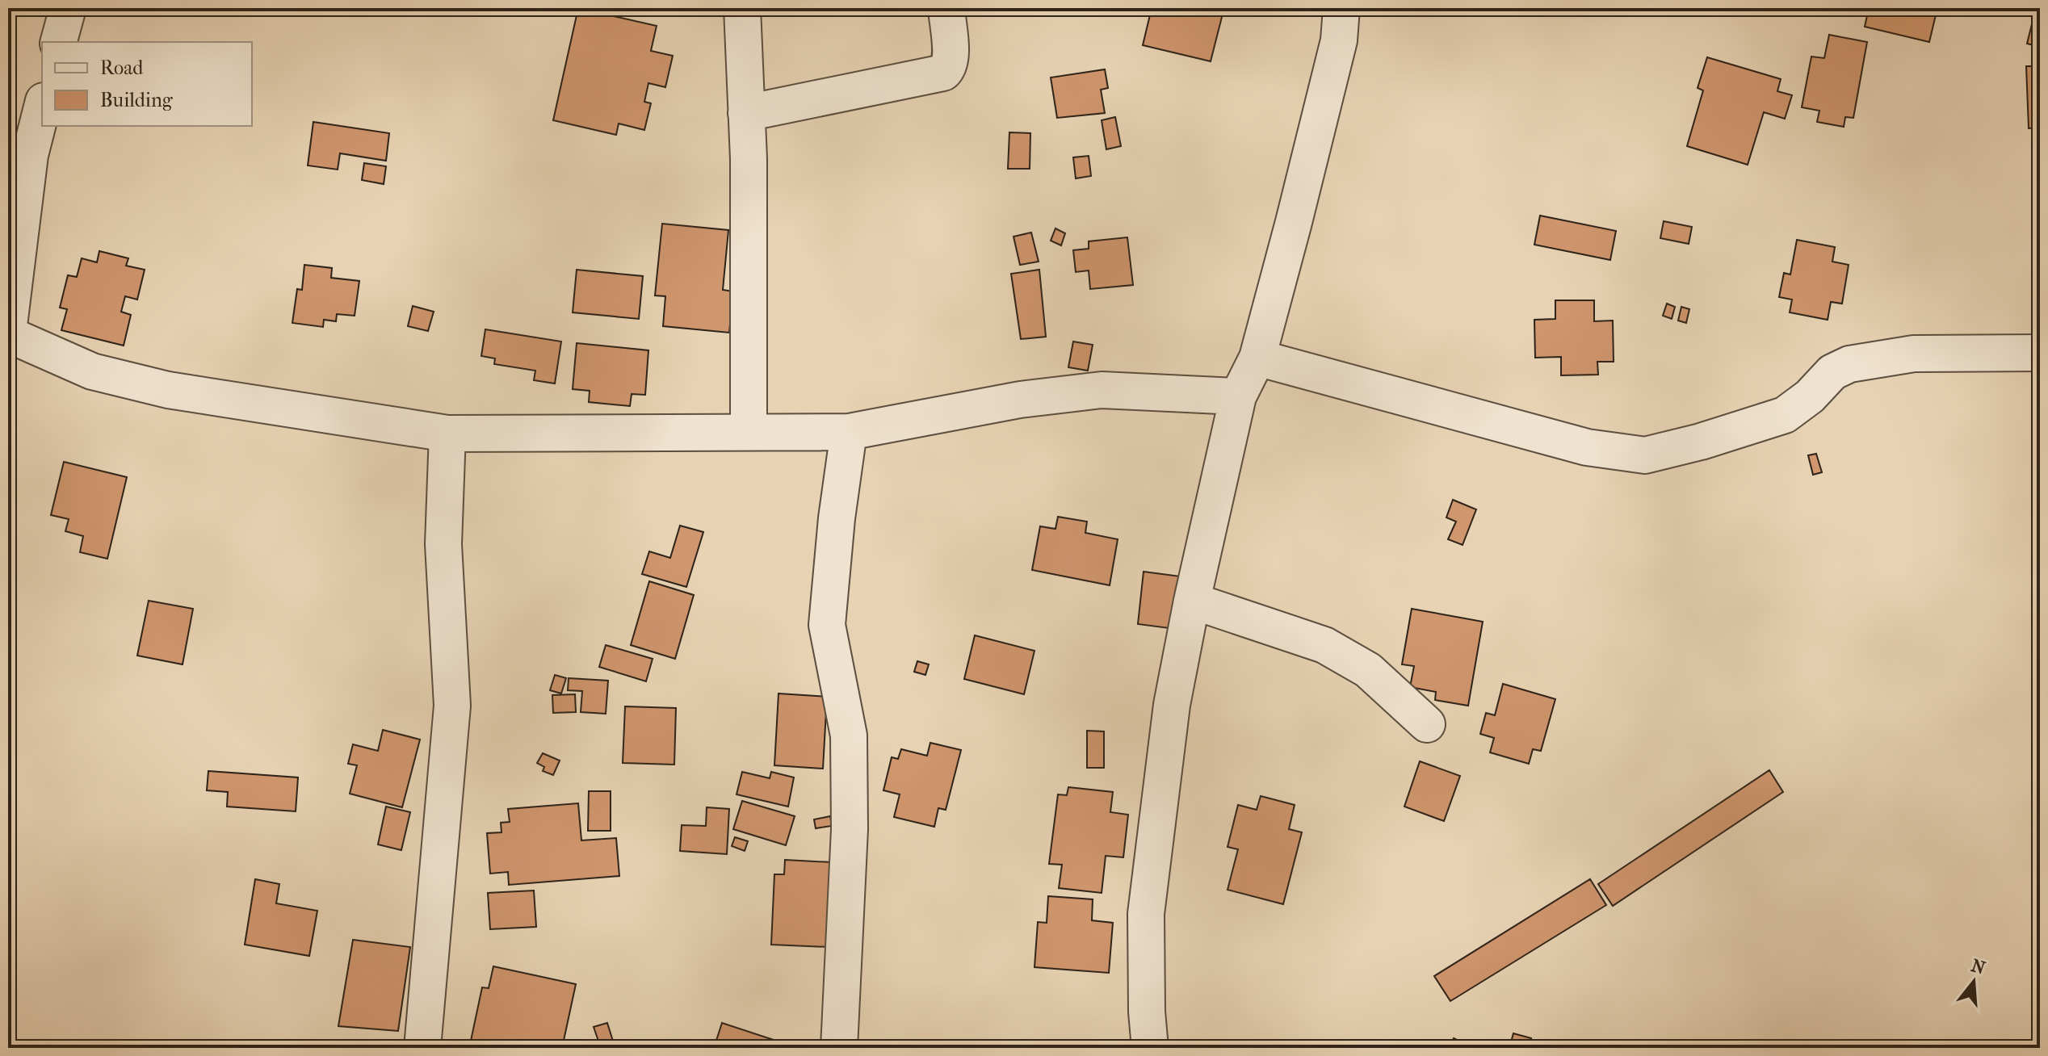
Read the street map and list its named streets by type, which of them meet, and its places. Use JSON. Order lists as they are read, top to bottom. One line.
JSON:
{"legend":["Road","Building"],"north":"top"}
